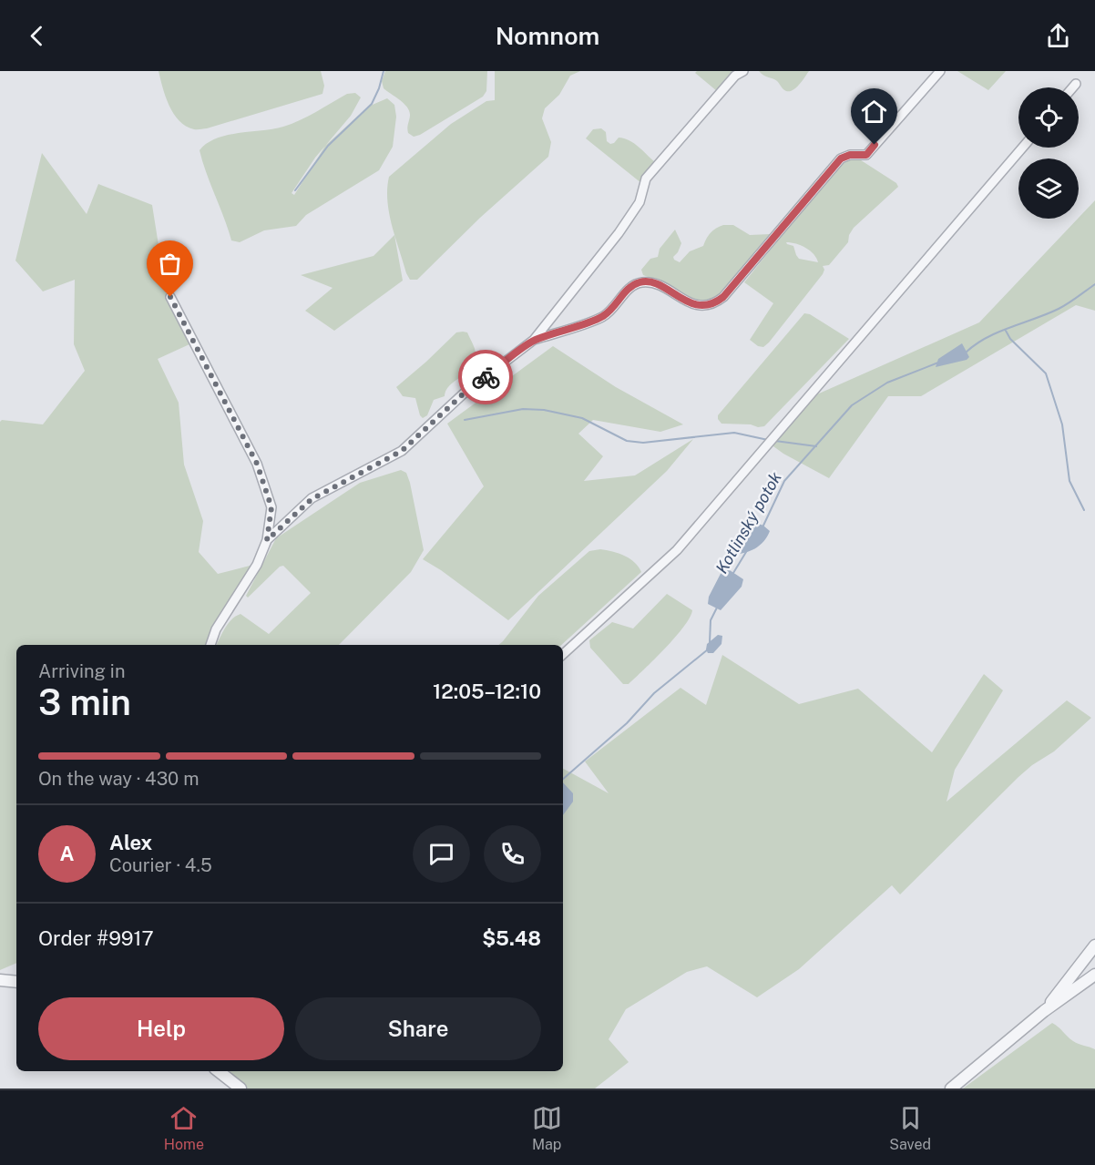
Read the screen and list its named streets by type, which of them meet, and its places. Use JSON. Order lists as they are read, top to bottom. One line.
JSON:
{"water":["Kotlinský potok"],"page":{"header":"Nomnom","heading":["3 min","Arriving in","12:05–12:10"],"panel":["Alex","Courier · 4.5","Order #9917","$5.48"],"bar":"On the way · 430 m","round":"A","buttons":["Help","Share"],"tabs":["Home","Map","Saved"]}}
